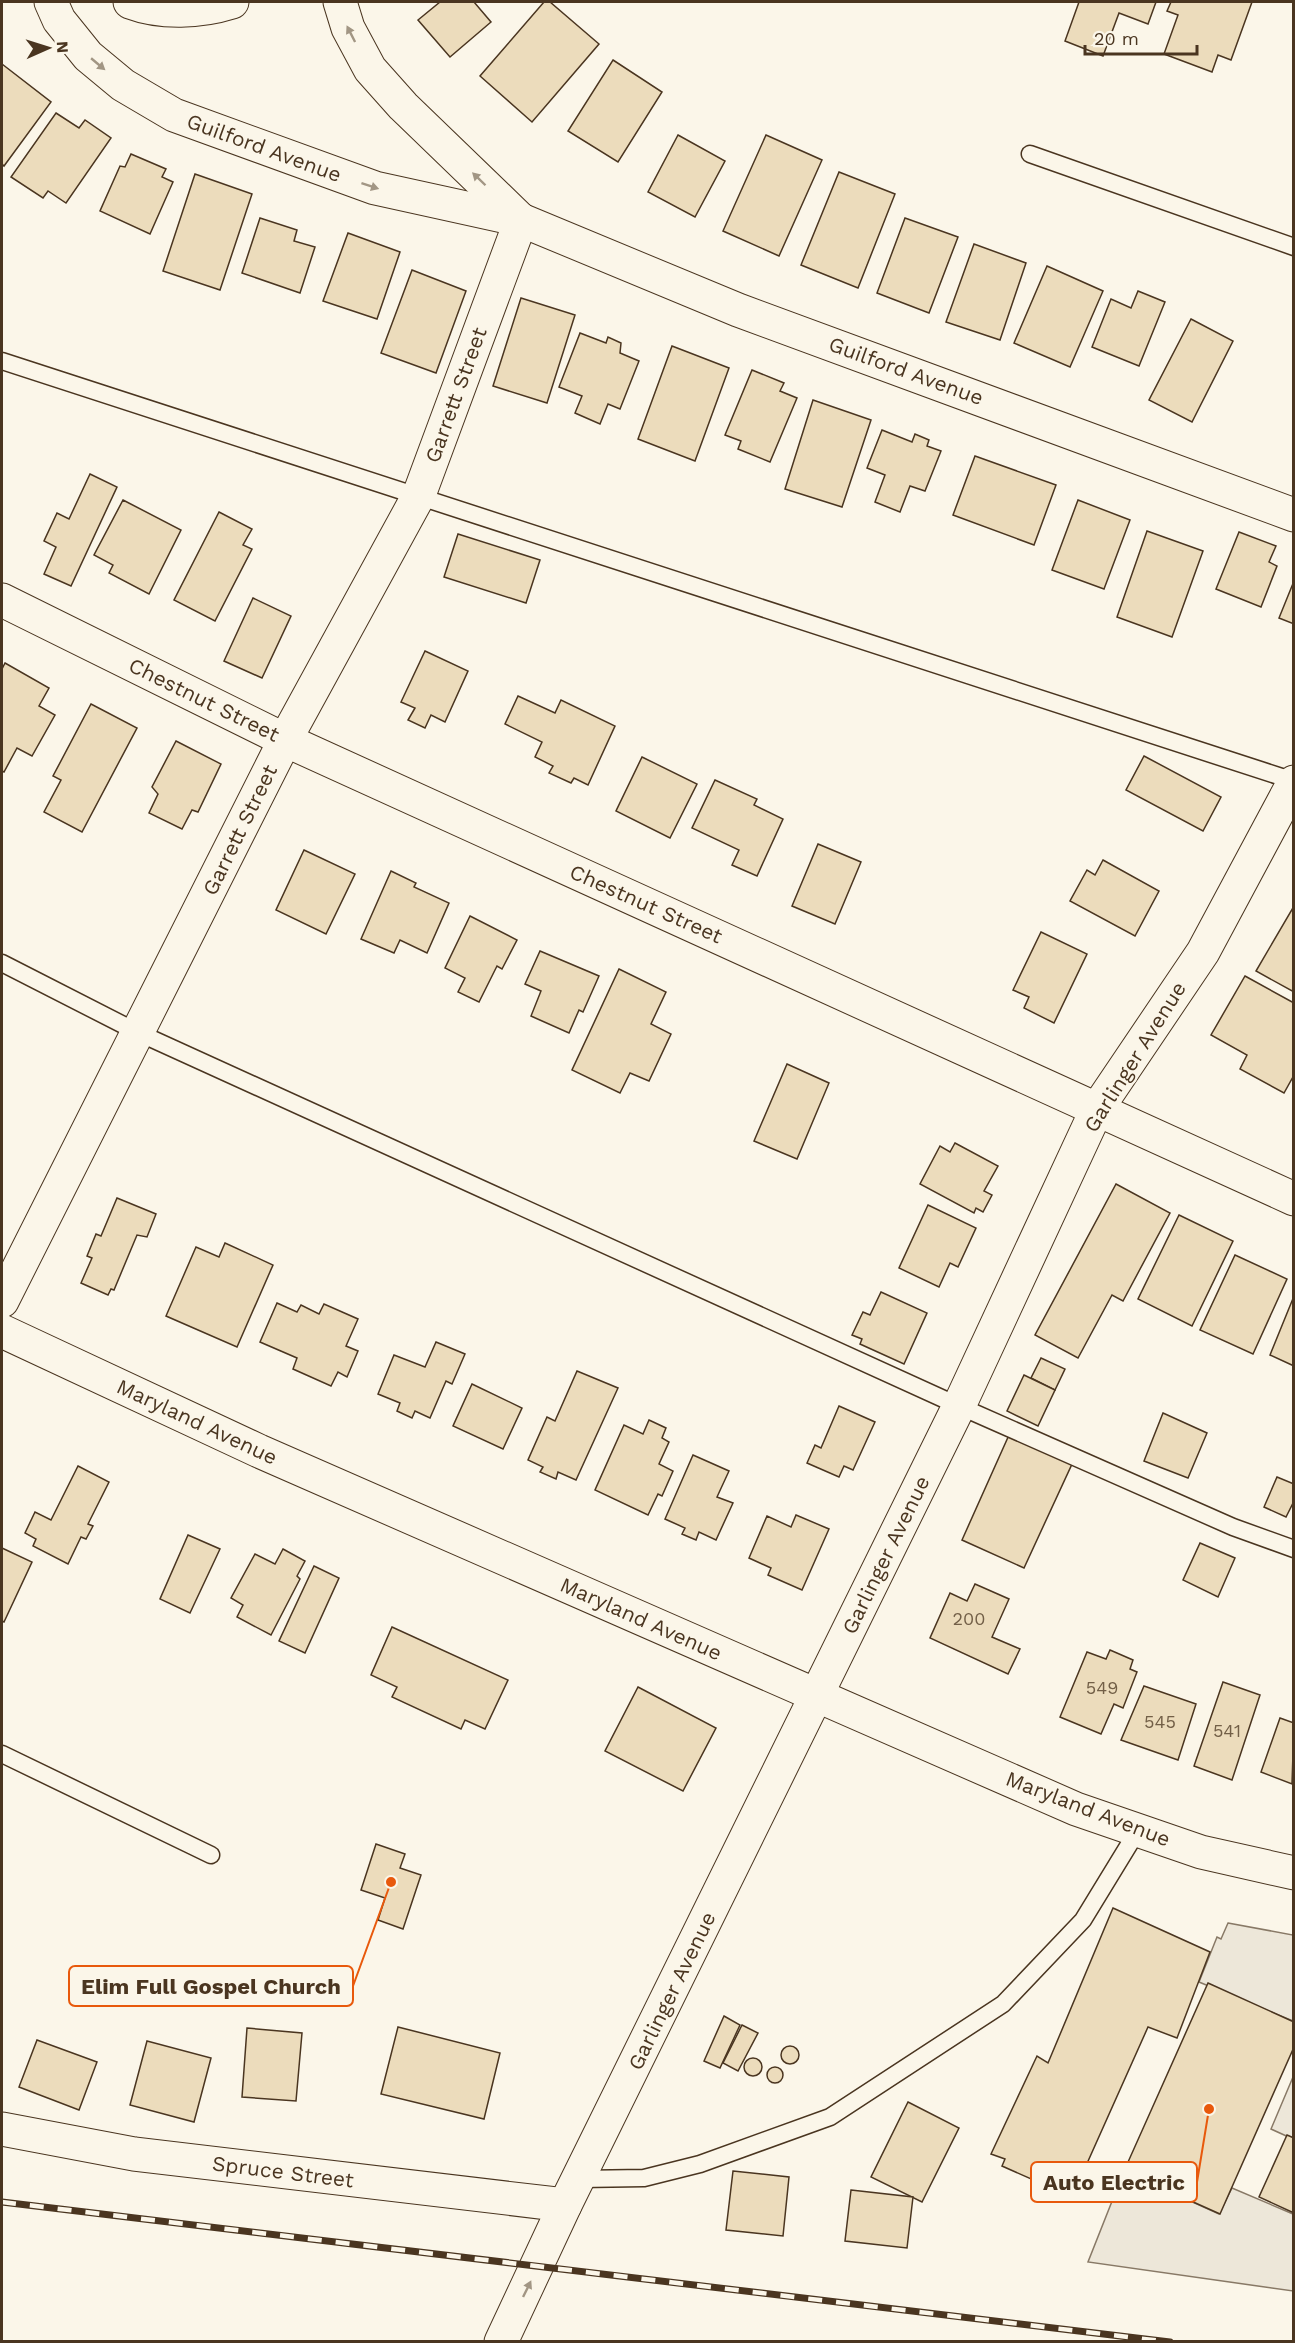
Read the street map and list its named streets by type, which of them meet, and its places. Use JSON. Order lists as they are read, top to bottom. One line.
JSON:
{"streets":{"street":["Guilford Avenue","Garrett Street","Chestnut Street","Garlinger Avenue","Maryland Avenue","Spruce Street"]},"crossings":[["Guilford Avenue","Garrett Street"],["Garrett Street","Chestnut Street"],["Chestnut Street","Garlinger Avenue"],["Garlinger Avenue","Maryland Avenue"],["Garlinger Avenue","Spruce Street"]],"places":["Elim Full Gospel Church","Auto Electric"],"house_numbers":["200","549","545","541"],"scale_bar":"20 m","north":"right"}
